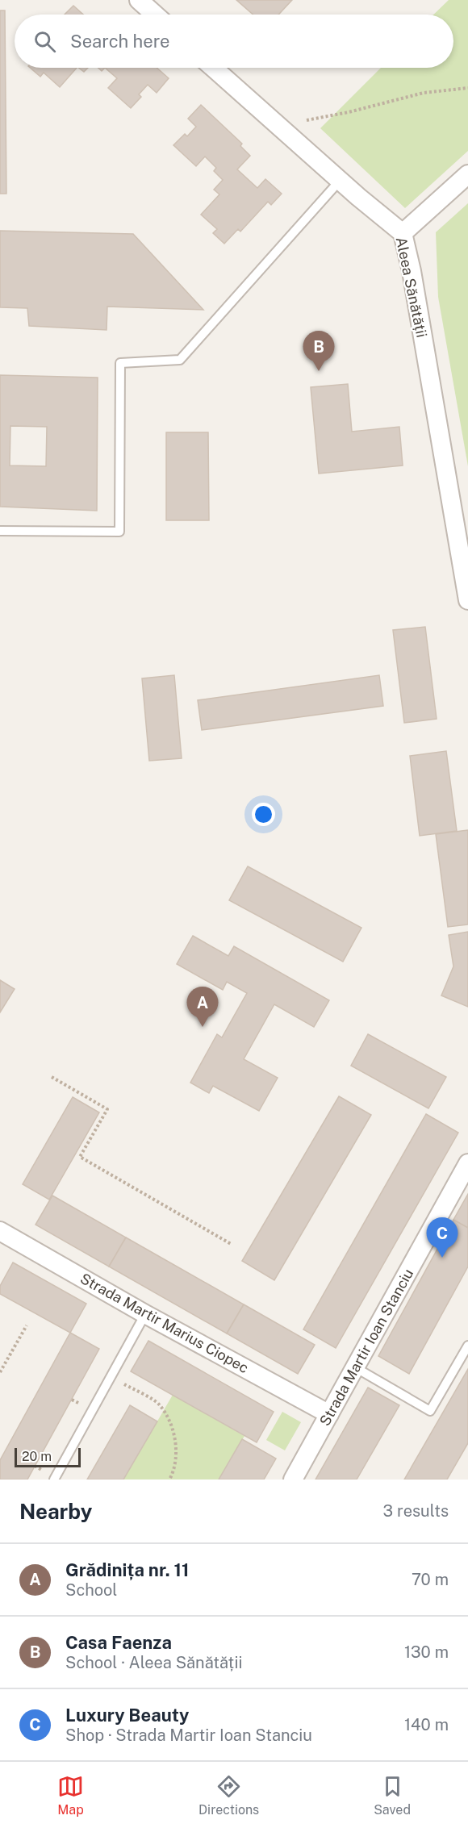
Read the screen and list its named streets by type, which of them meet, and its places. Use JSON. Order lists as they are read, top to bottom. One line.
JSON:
{"streets":{"street":["Aleea Sănătății","Strada Martir Marius Ciopec","Strada Martir Ioan Stanciu"]},"crossings":[["Strada Martir Marius Ciopec","Strada Martir Ioan Stanciu"]],"scale_bar":"20 m","page":{"search":"Search here","pins":["B","A","C"],"scale":"20 m","heading":["Nearby","3 results"],"list":[{"mark":"A","name":"Grădinița nr. 11","note":"School","value":"70 m"},{"mark":"B","name":"Casa Faenza","note":"School · Aleea Sănătății","value":"130 m"},{"mark":"C","name":"Luxury Beauty","note":"Shop · Strada Martir Ioan Stanciu","value":"140 m"}],"nav":["Map","Directions","Saved"]}}
